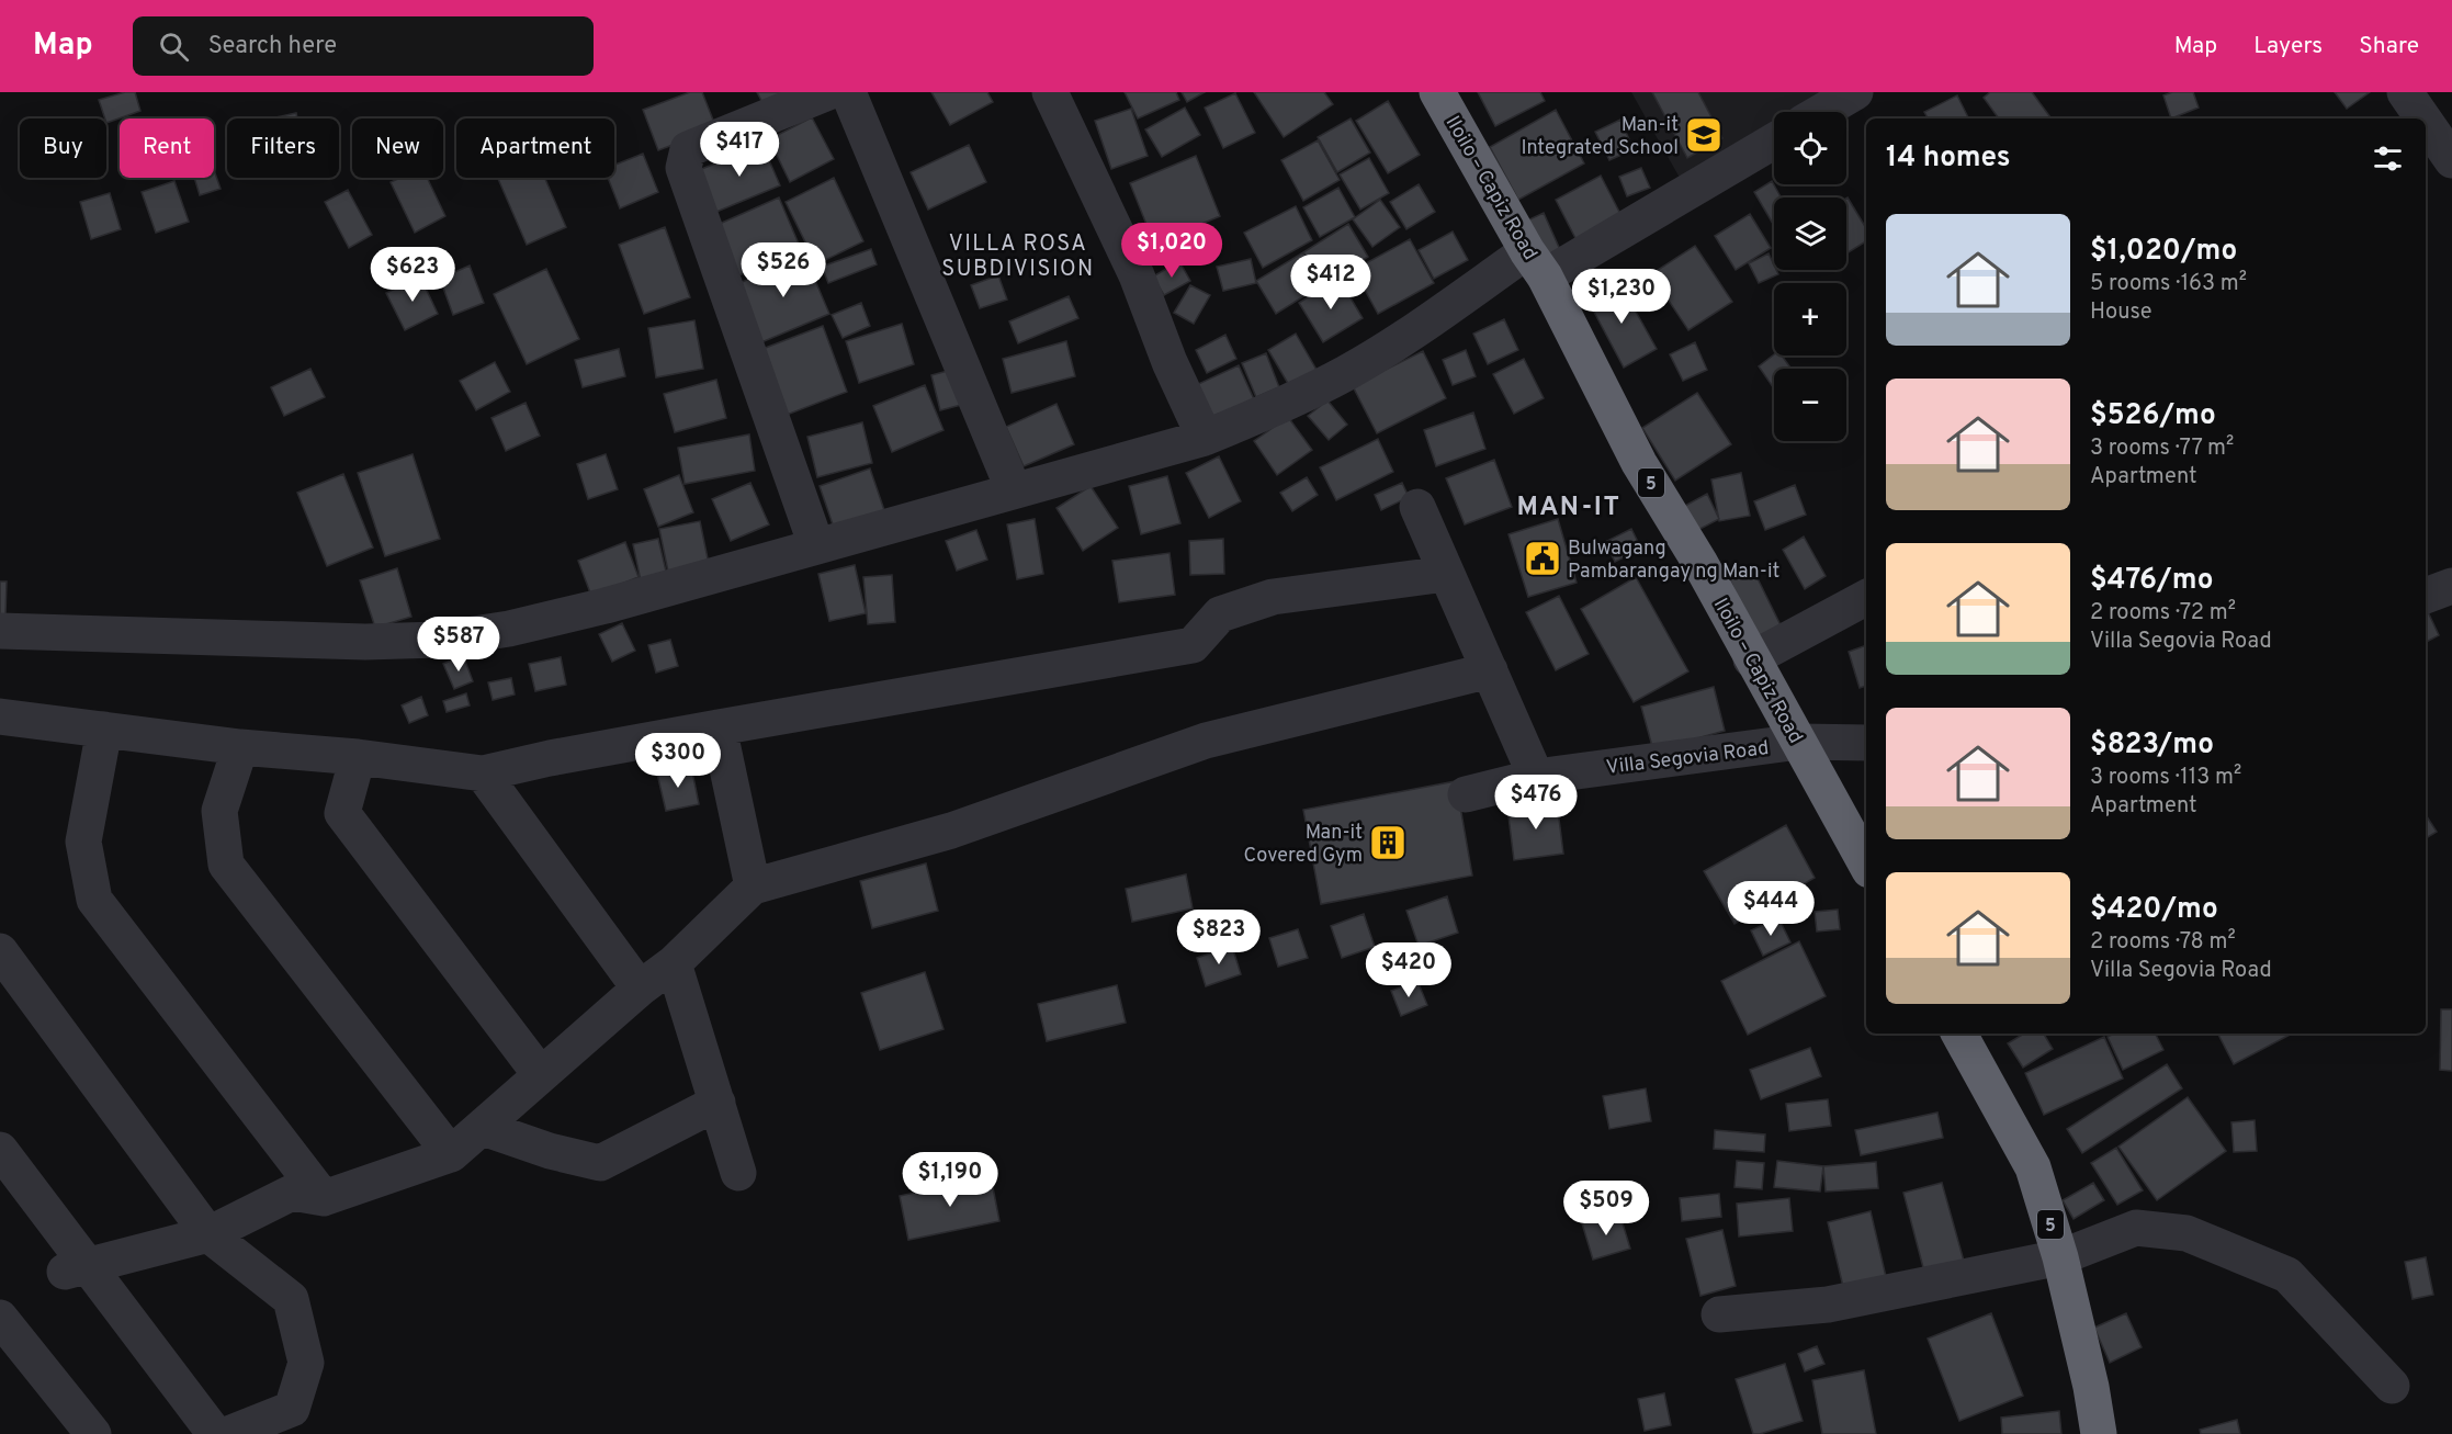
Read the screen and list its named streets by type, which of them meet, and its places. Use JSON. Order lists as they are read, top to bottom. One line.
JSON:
{"streets":{"highway":["Iloilo – Capiz Road","5"],"street":["Villa Segovia Road"]},"crossings":[["Iloilo – Capiz Road","Villa Segovia Road"]],"districts":["VILLA ROSA SUBDIVISION","MAN-IT"],"places":{"school or university":["Man-it Integrated School"],"public building":["Bulwagang Pambarangay ng Man-it"],"building":["Man-it Covered Gym"]},"page":{"header":"Map","search":"Search here","nav":["Map","Layers","Share"],"map_buttons":["+","−"],"chip":["Buy","Rent","Filters","New","Apartment"],"heading":"14 homes","price":["$417","$1,020","$526","$623","$412","$1,230","$587","$300","$476","$444","$823","$420","$1,190","$509"],"list":[{"name":"$1,020/mo","note":"5 rooms · 163 m² · House"},{"name":"$526/mo","note":"3 rooms · 77 m² · Apartment"},{"name":"$476/mo","note":"2 rooms · 72 m² · Villa Segovia Road"},{"name":"$823/mo","note":"3 rooms · 113 m² · Apartment"},{"name":"$420/mo","note":"2 rooms · 78 m² · Villa Segovia Road"}]}}
